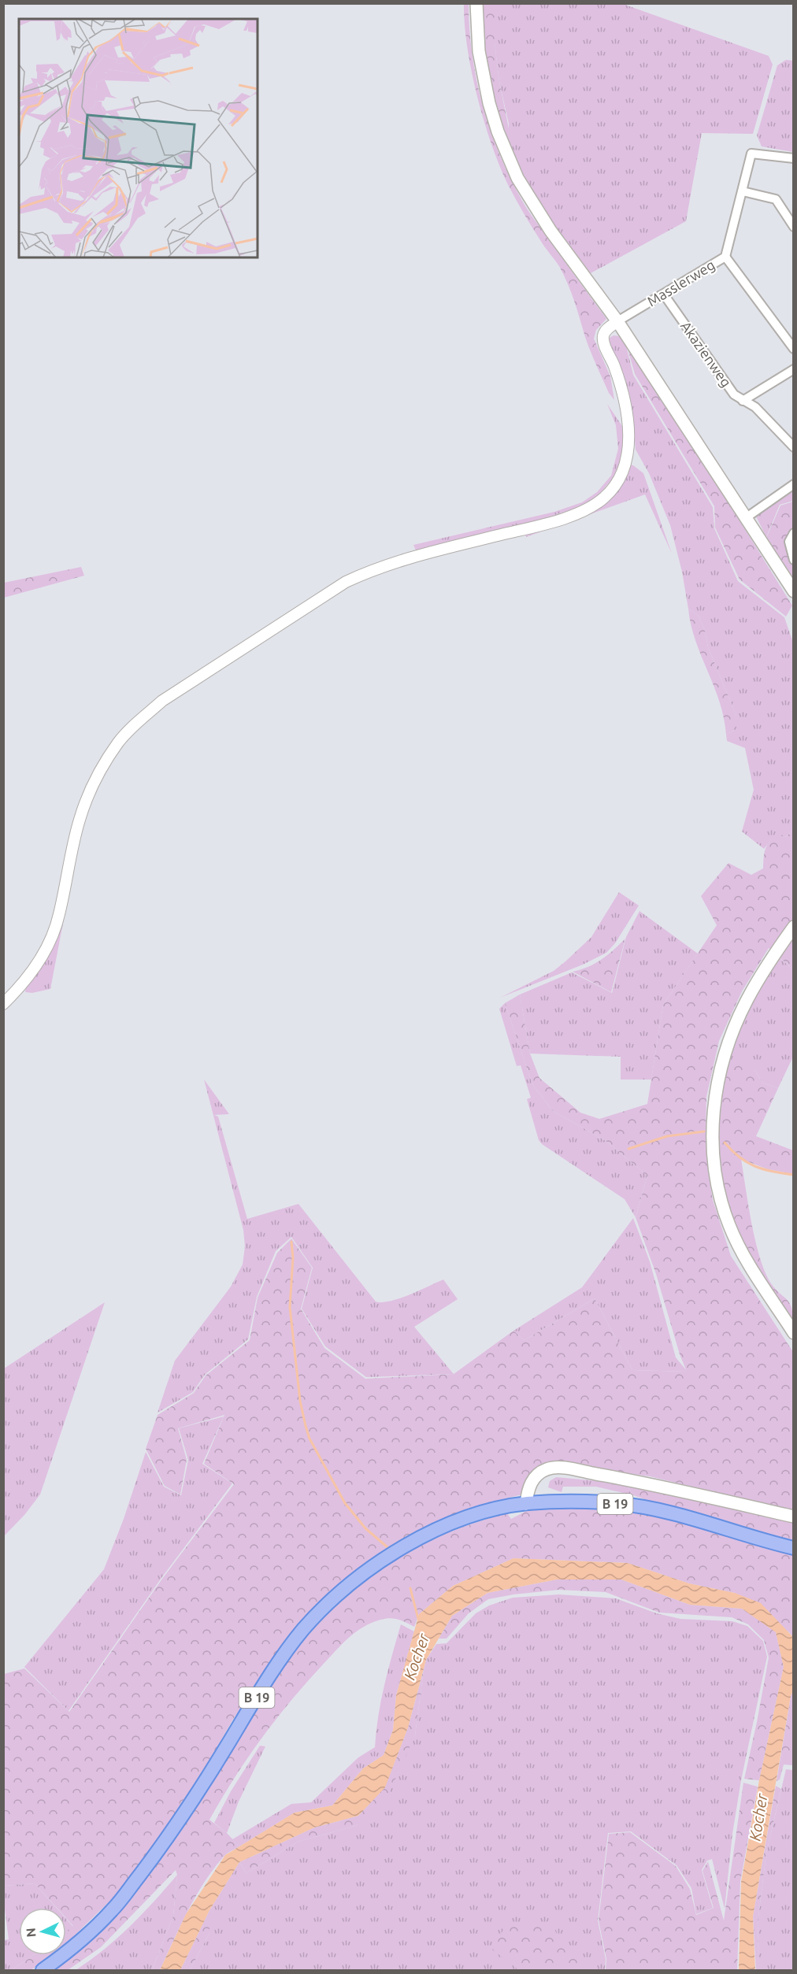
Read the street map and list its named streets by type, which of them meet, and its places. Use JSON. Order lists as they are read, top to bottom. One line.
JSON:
{"streets":{"main road":["B 19"],"street":["Masslerweg","Akazienweg"]},"crossings":[["Masslerweg","Akazienweg"]],"water":["Kocher"],"north":"left"}
